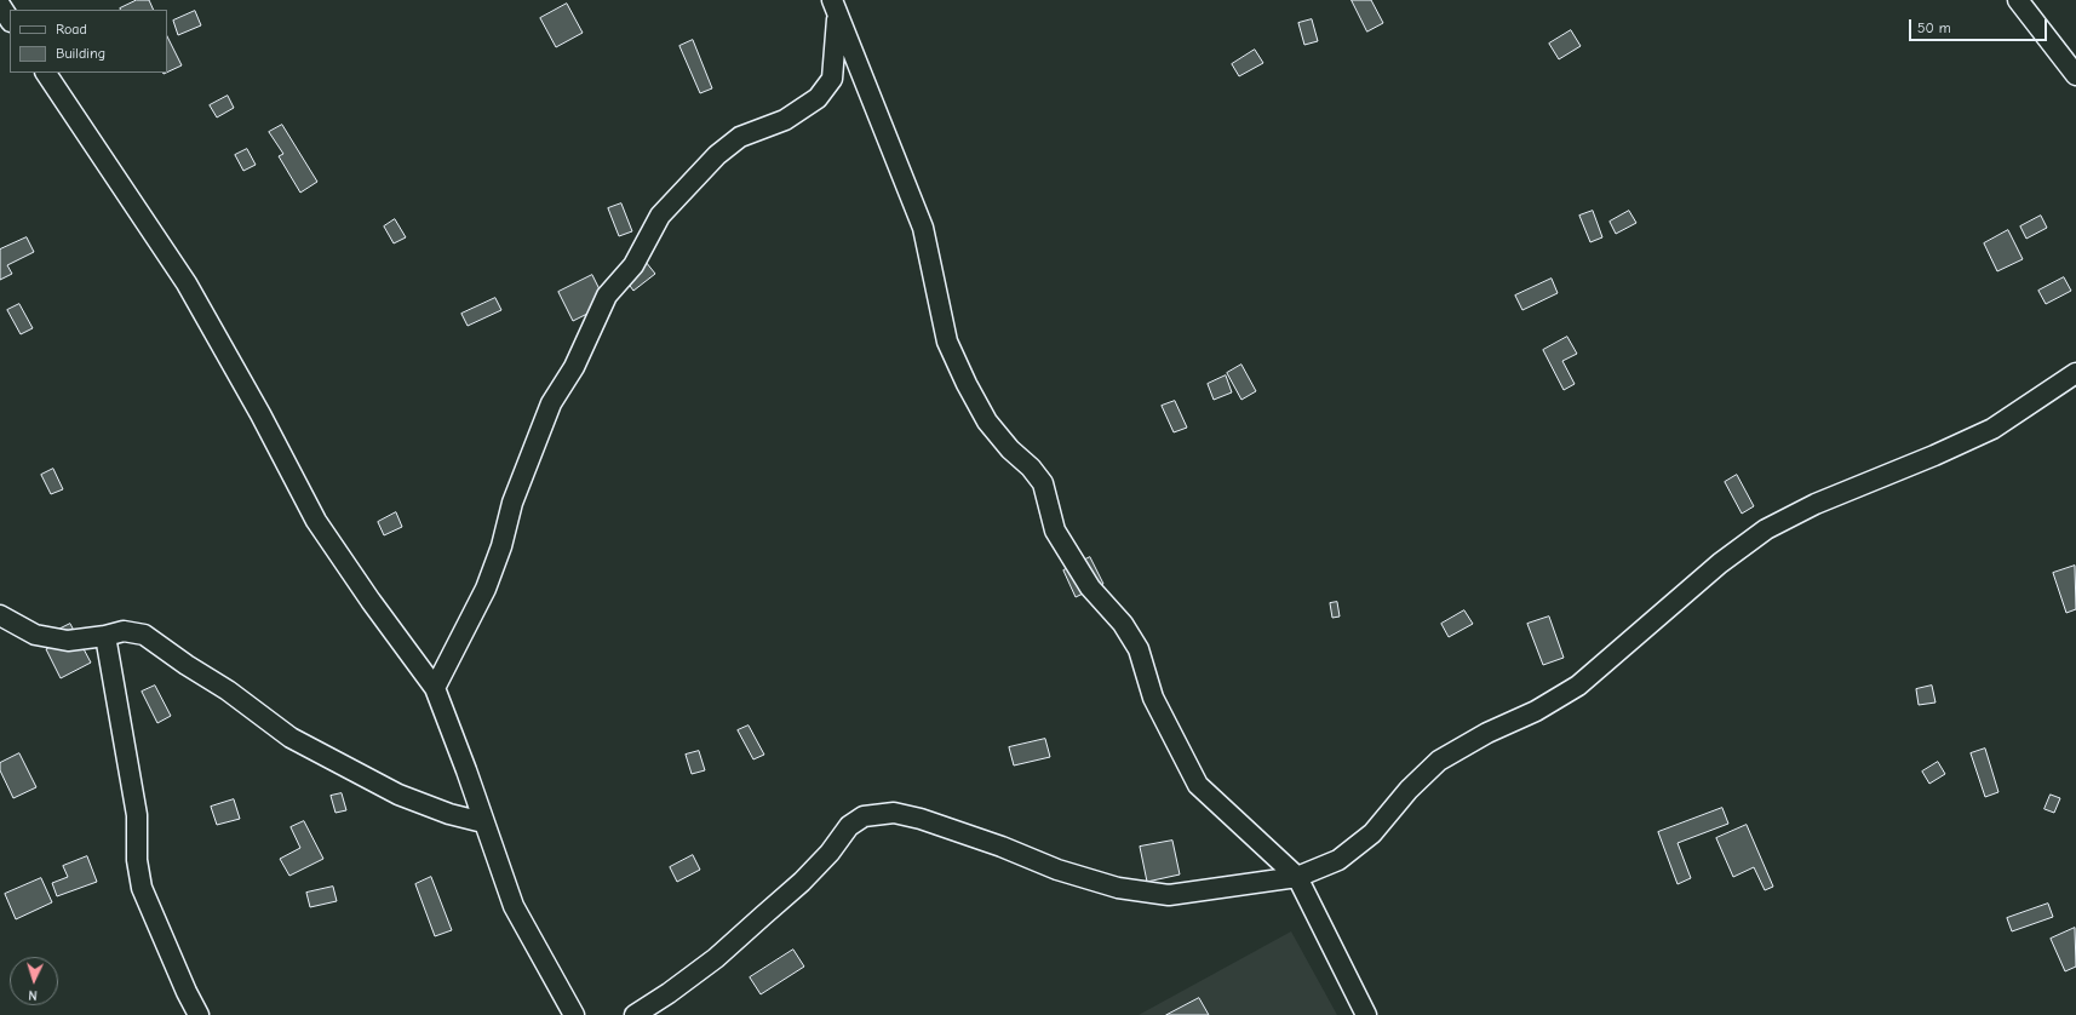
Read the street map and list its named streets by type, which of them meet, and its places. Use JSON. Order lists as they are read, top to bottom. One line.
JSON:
{"legend":["Road","Building"],"scale_bar":"50 m","north":"bottom"}
